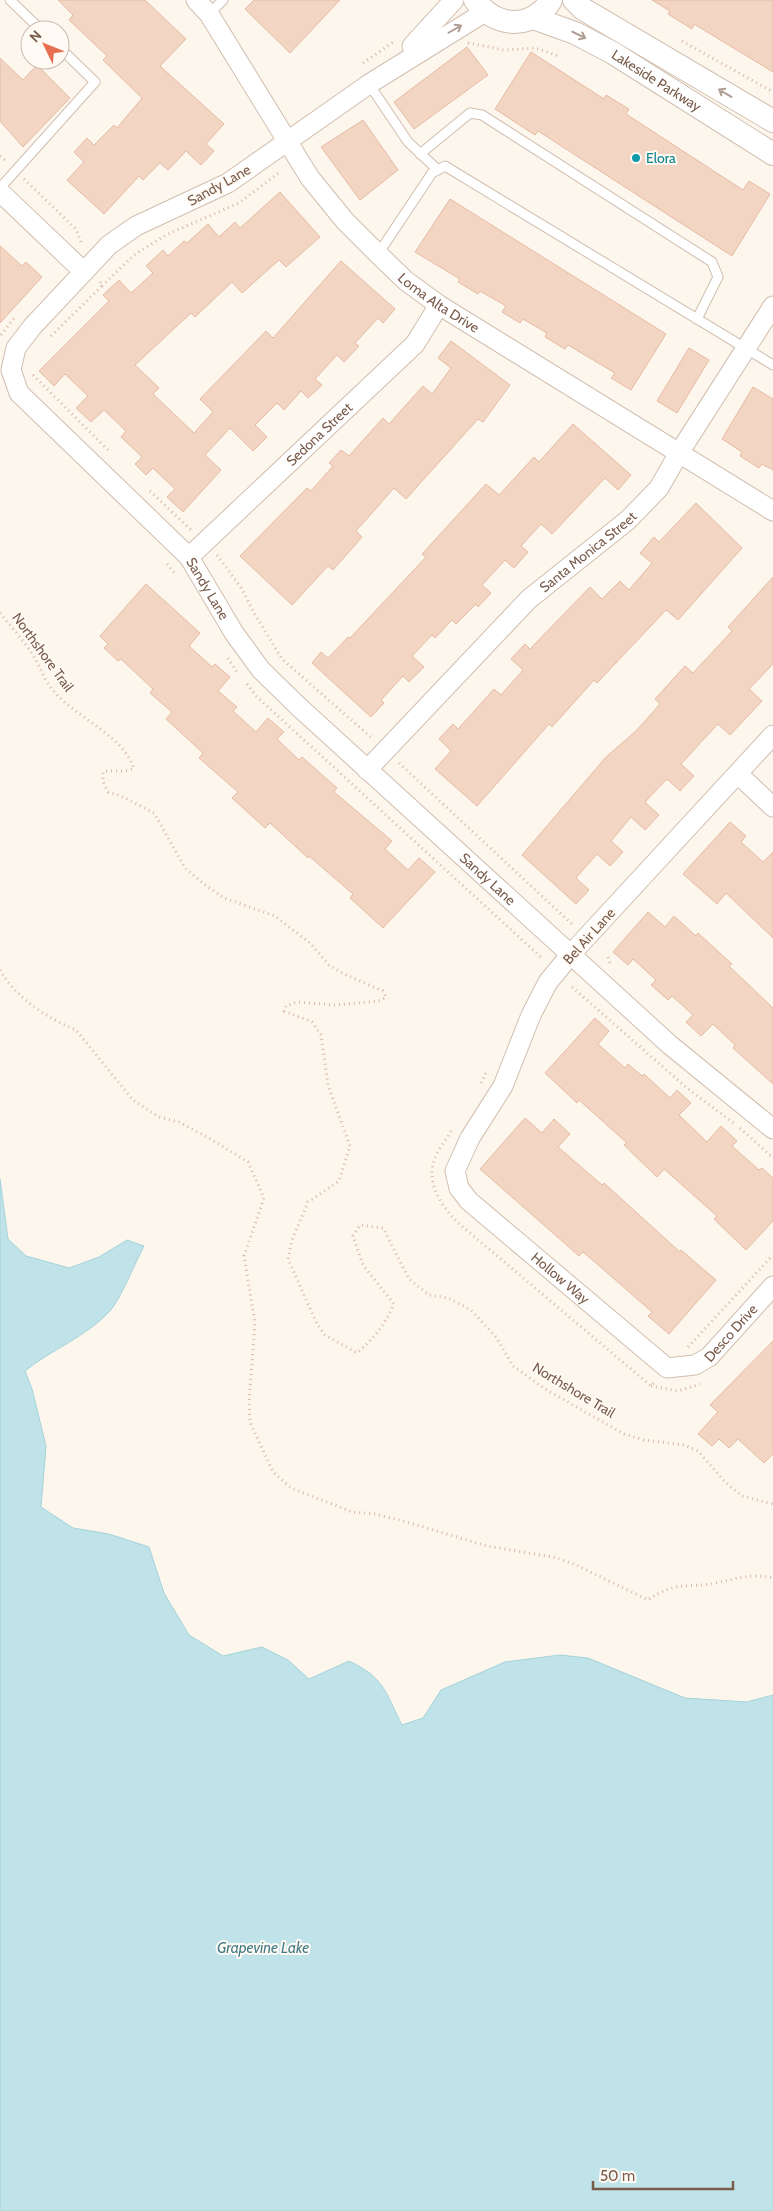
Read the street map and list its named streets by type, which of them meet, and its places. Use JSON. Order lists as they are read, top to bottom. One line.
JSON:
{"streets":{"street":["Lakeside Parkway","Sandy Lane","Loma Alta Drive","Sedona Street","Santa Monica Street","Bel Air Lane","Hollow Way","Desco Drive"],"path":["Northshore Trail"]},"crossings":[["Sandy Lane","Loma Alta Drive"],["Sandy Lane","Sedona Street"],["Sandy Lane","Santa Monica Street"],["Sandy Lane","Bel Air Lane"],["Loma Alta Drive","Sedona Street"],["Loma Alta Drive","Santa Monica Street"],["Bel Air Lane","Hollow Way"],["Hollow Way","Desco Drive"]],"water":["Grapevine Lake"],"places":["Elora"],"scale_bar":"50 m","north":"top left"}
